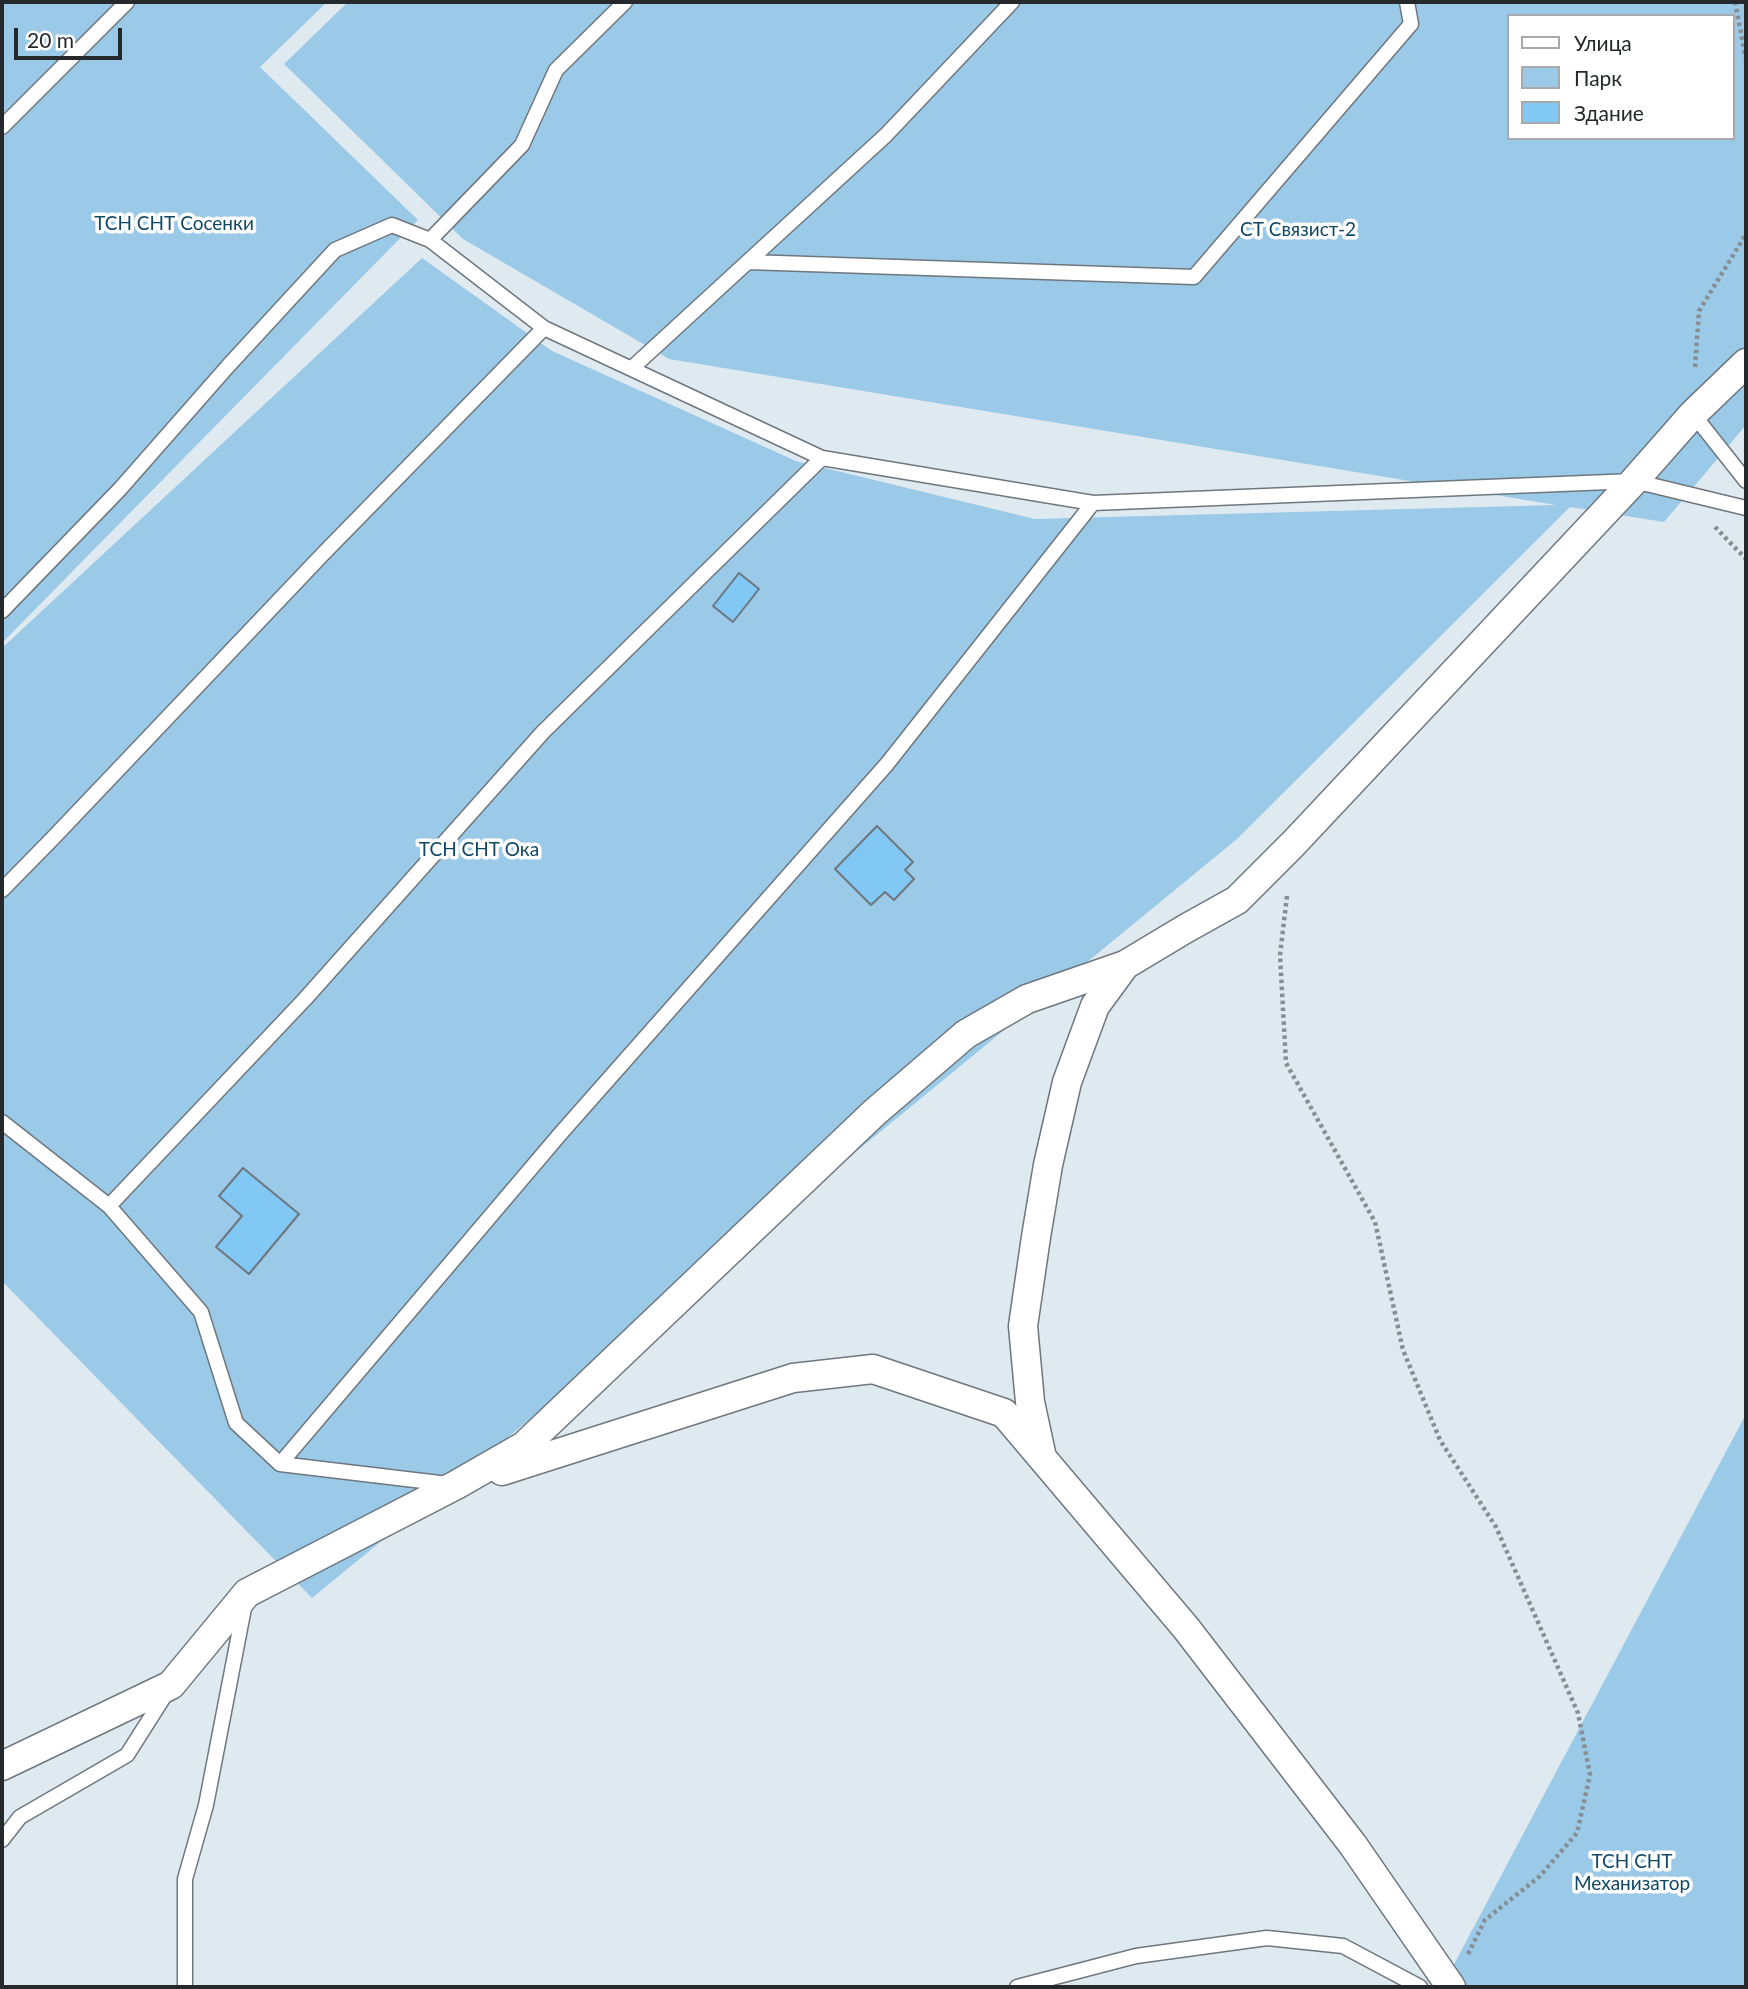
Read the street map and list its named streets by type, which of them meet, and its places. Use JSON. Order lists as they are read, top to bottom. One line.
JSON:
{"parks":["ТСН СНТ Сосенки","СТ Связист-2","ТСН СНТ Ока","ТСН СНТ Механизатор"],"legend":["Улица","Парк","Здание"],"scale_bar":"20 m"}
